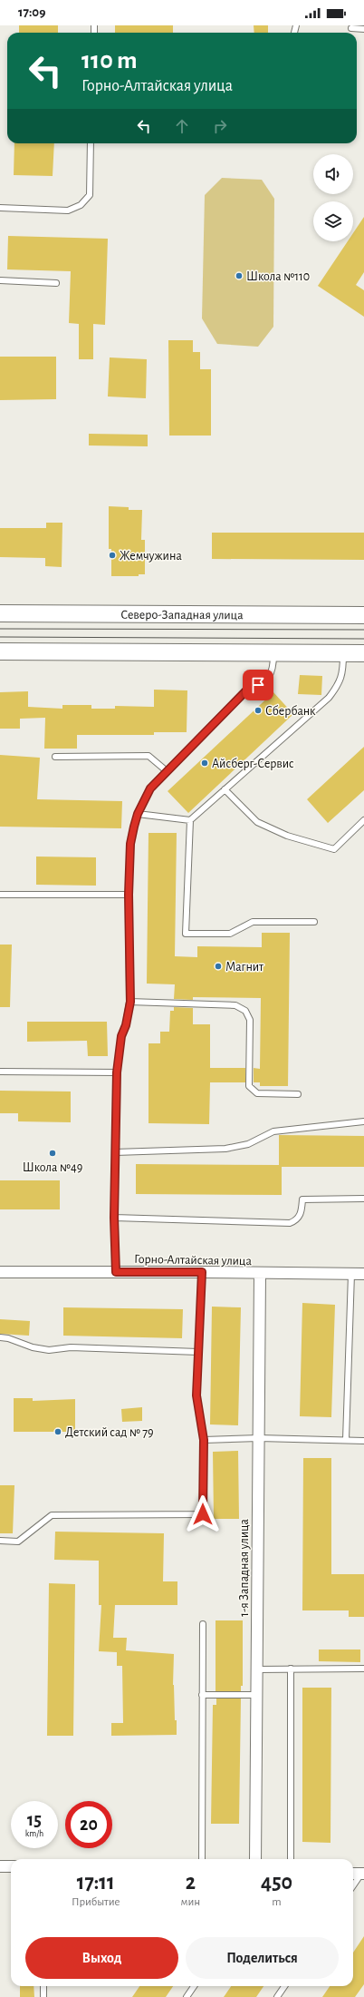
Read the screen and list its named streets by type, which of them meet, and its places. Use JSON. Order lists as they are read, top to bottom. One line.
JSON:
{"streets":{"main road":["Северо-Западная улица"],"street":["Горно-Алтайская улица","1-я Западная улица"]},"crossings":[["Горно-Алтайская улица","1-я Западная улица"]],"places":["Школа №110","Жемчужина","Сбербанк","Айсберг-Сервис","Магнит","Школа №49","Детский сад № 79"],"page":{"status":"17:09","turn":["110 m","Горно-Алтайская улица"],"speed":"15 km/h","limit":"20","eta":["17:11","Прибытие","2","мин","450","m"],"buttons":["Выход","Поделиться"]}}
